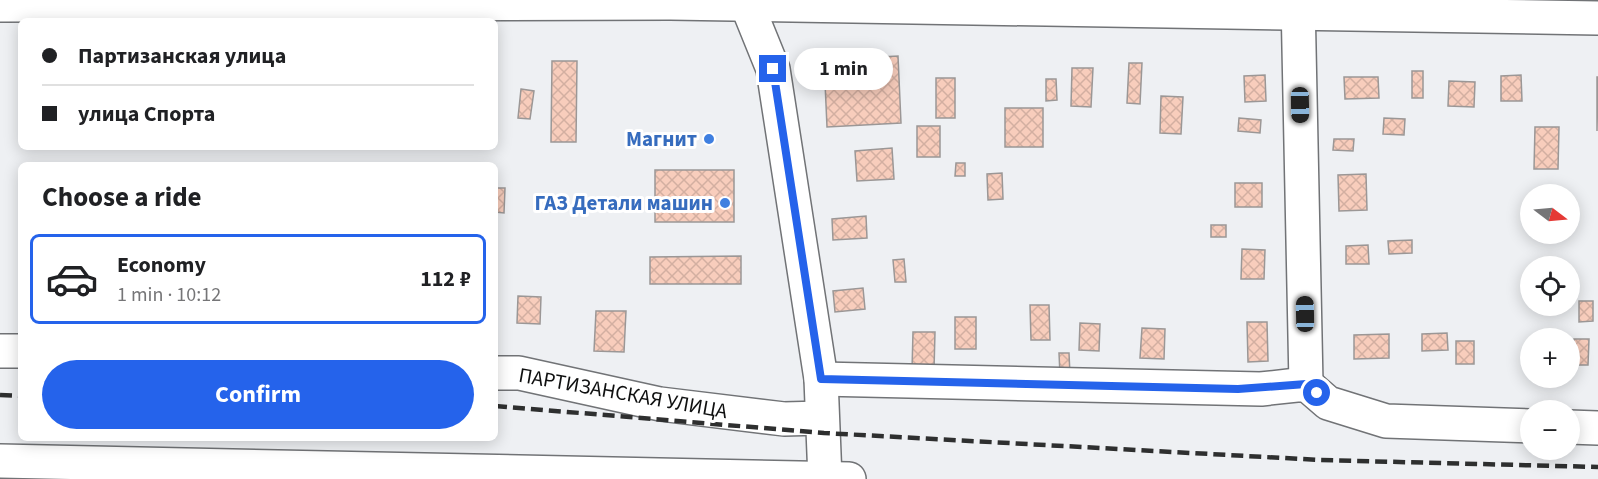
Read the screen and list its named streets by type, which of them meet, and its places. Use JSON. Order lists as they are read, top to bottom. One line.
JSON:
{"streets":{"street":["ПАРТИЗАНСКАЯ УЛИЦА"]},"places":["Магнит","ГАЗ Детали машин"],"north":"right","page":{"banner":["Партизанская улица","улица Спорта"],"bubble":"1 min","heading":"Choose a ride","map_buttons":["+","−"],"list":[{"name":"Economy","note":"1 min · 10:12","value":"112 ₽"}],"buttons":"Confirm"}}
